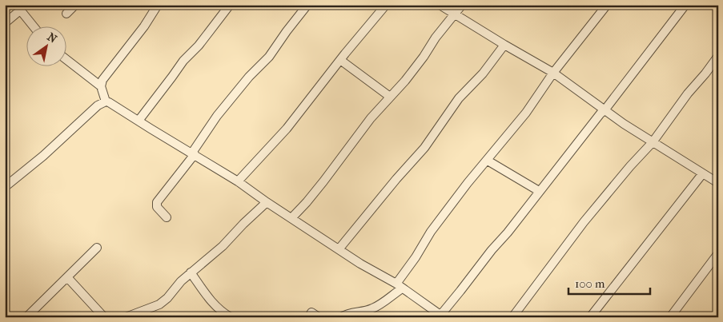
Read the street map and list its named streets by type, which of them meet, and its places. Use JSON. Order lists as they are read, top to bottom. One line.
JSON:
{"scale_bar":"100 m","north":"top right"}
